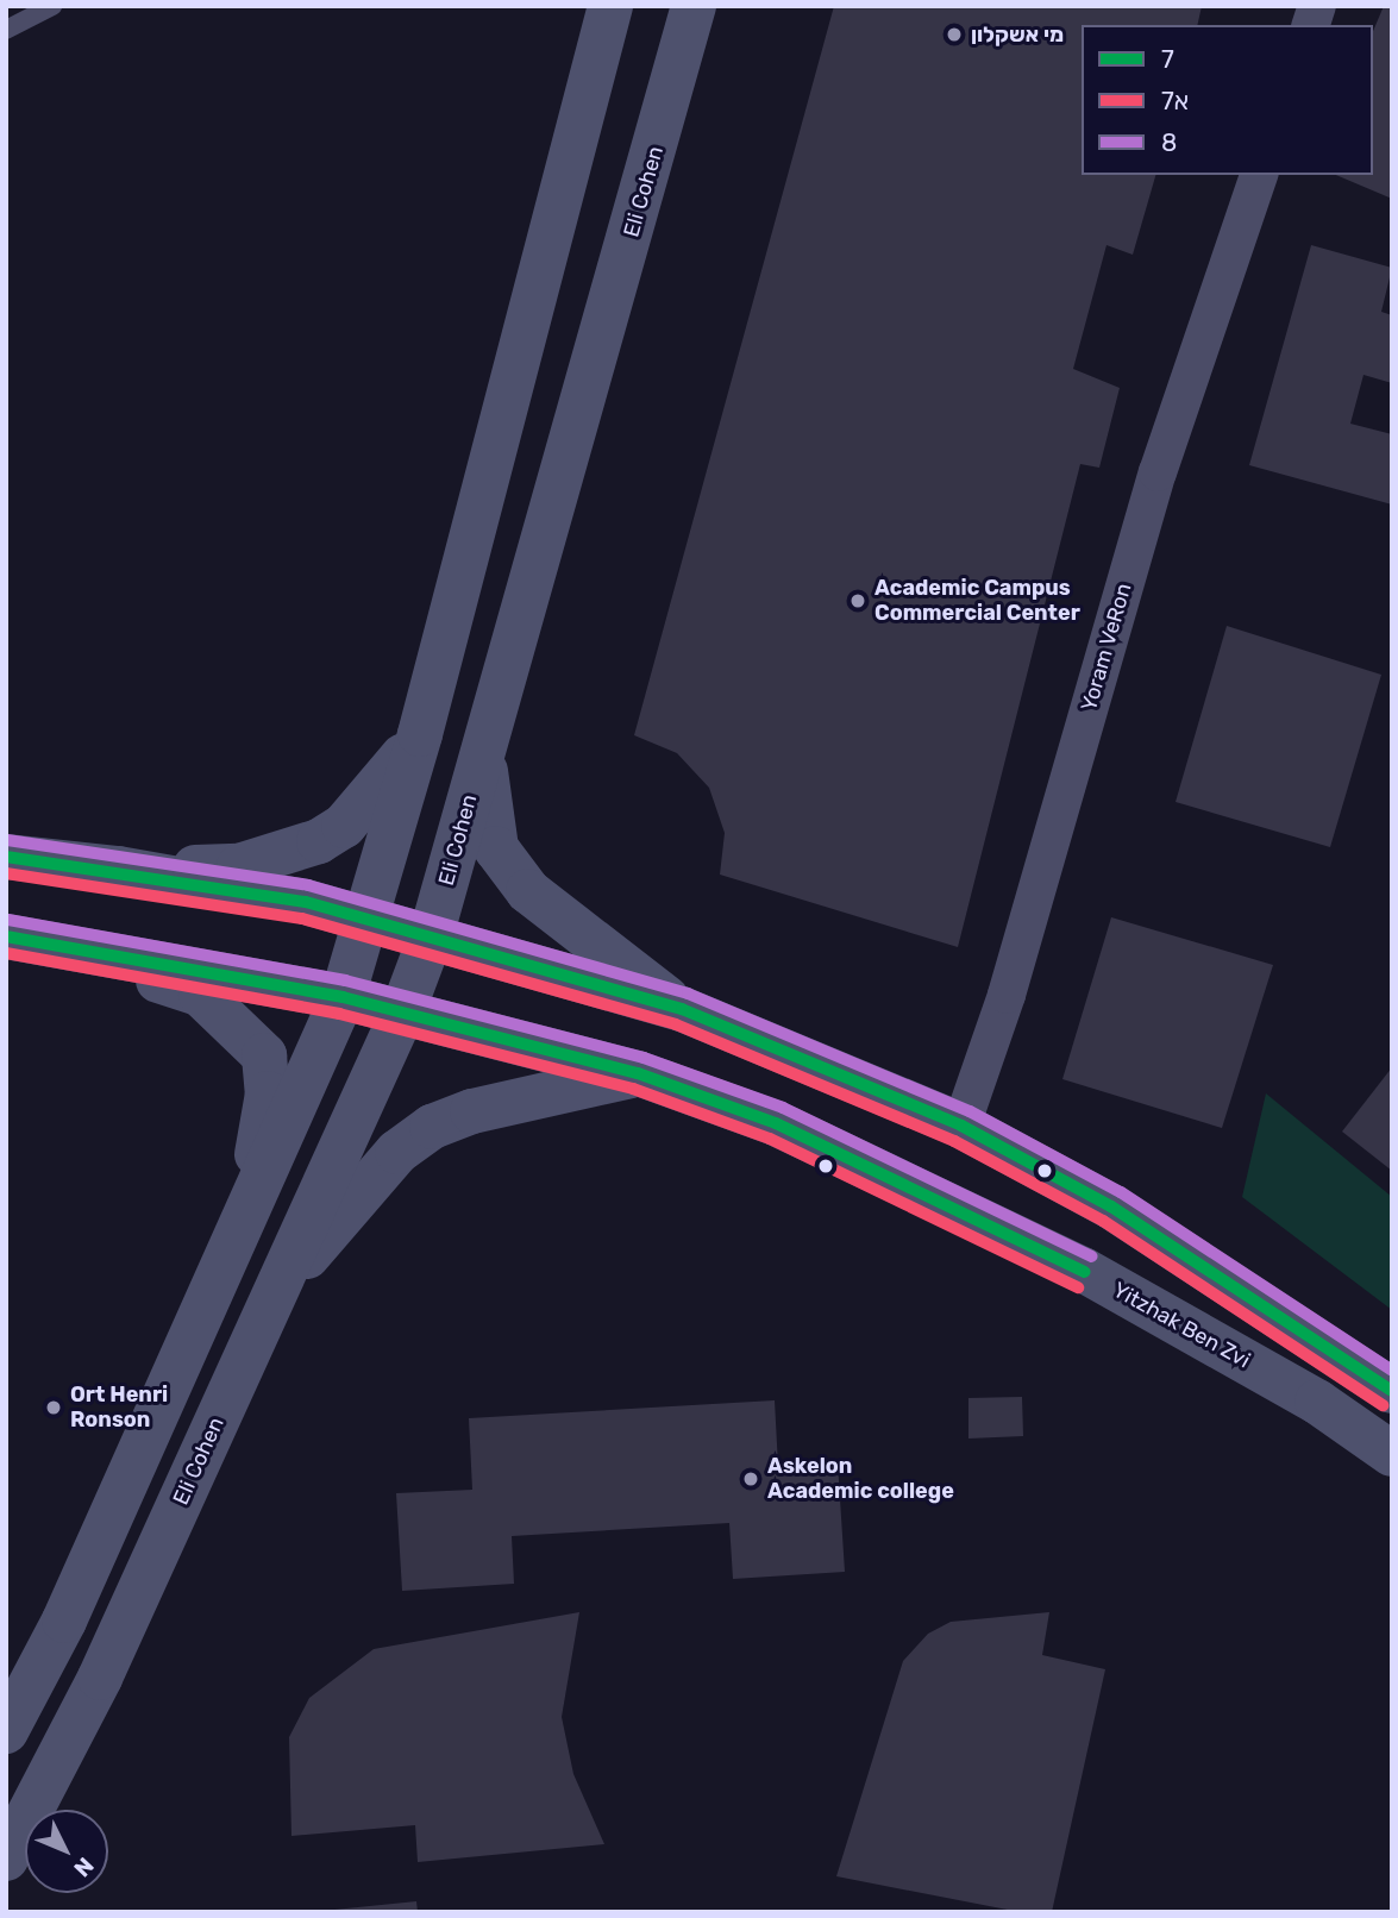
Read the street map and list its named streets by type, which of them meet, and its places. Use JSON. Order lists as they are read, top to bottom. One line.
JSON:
{"streets":{"street":["Eli Cohen","Yoram VeRon","Yitzhak Ben Zvi"]},"crossings":[["Eli Cohen","Yitzhak Ben Zvi"]],"places":["מי אשקלון","Academic Campus Commercial Center","Ort Henri Ronson","Askelon Academic college"],"lines":["transit line 8","transit line 7","transit line 7א"],"legend":["7","7א","8"],"north":"bottom right"}
